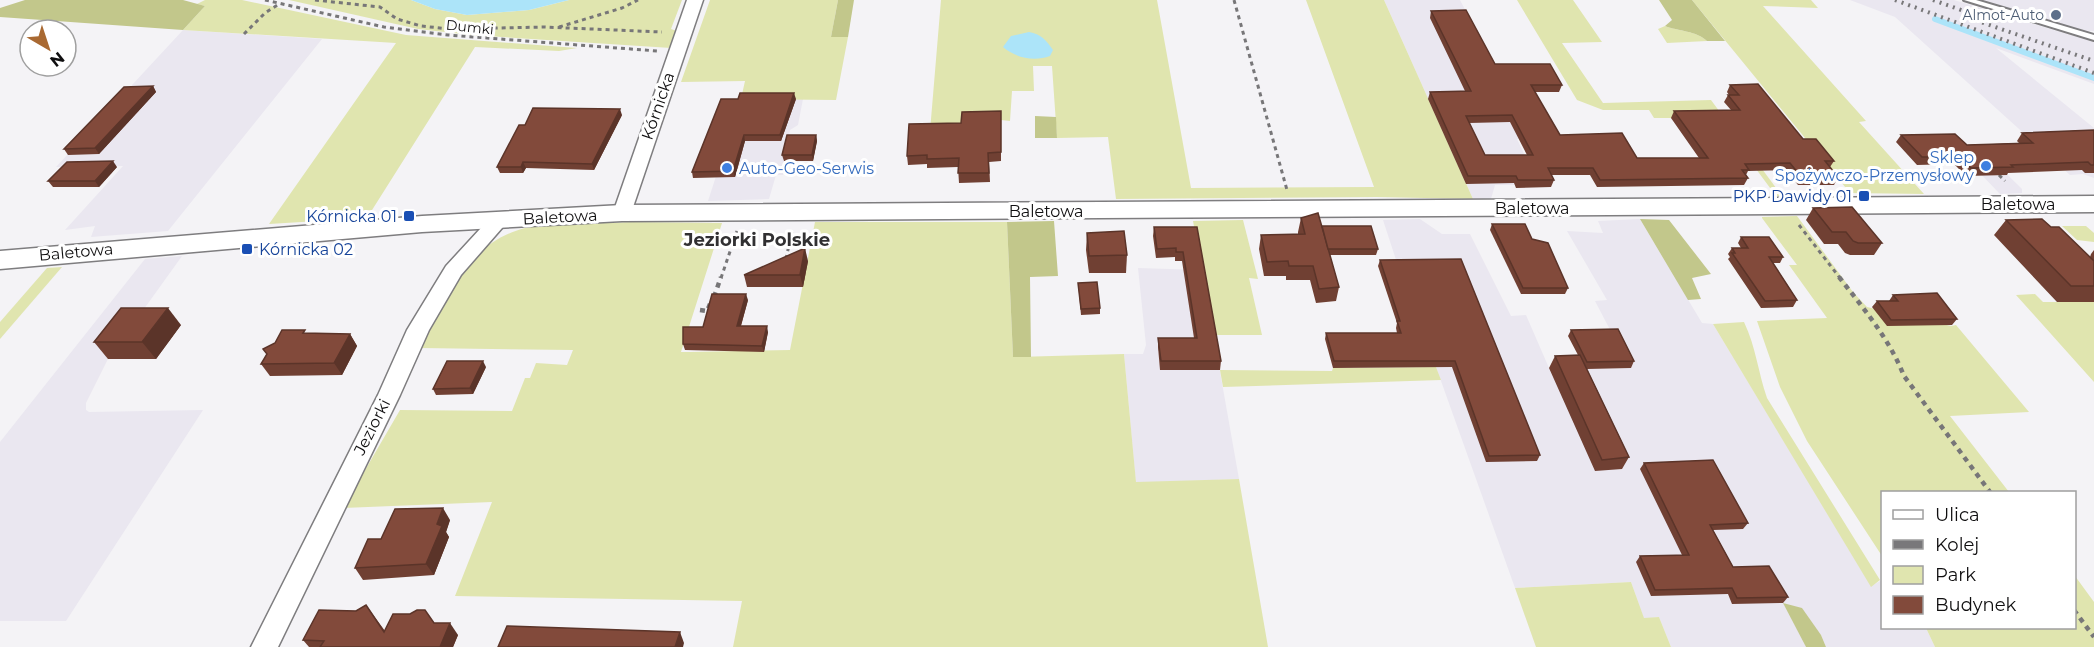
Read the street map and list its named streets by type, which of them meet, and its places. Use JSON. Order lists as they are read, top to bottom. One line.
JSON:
{"streets":{"street":["Kórnicka","Baletowa","Jeziorki"],"path":["Dumki"]},"crossings":[["Dumki","Kórnicka"],["Kórnicka","Baletowa"],["Baletowa","Jeziorki"]],"districts":["Jeziorki Polskie"],"places":{"other":["Almot-Auto","Sklep Spożywczo-Przemysłowy","Auto-Geo-Serwis"],"transit":["PKP Dawidy 01","Kórnicka 01","Kórnicka 02"]},"legend":["Ulica","Kolej","Park","Budynek"],"north":"bottom right"}
